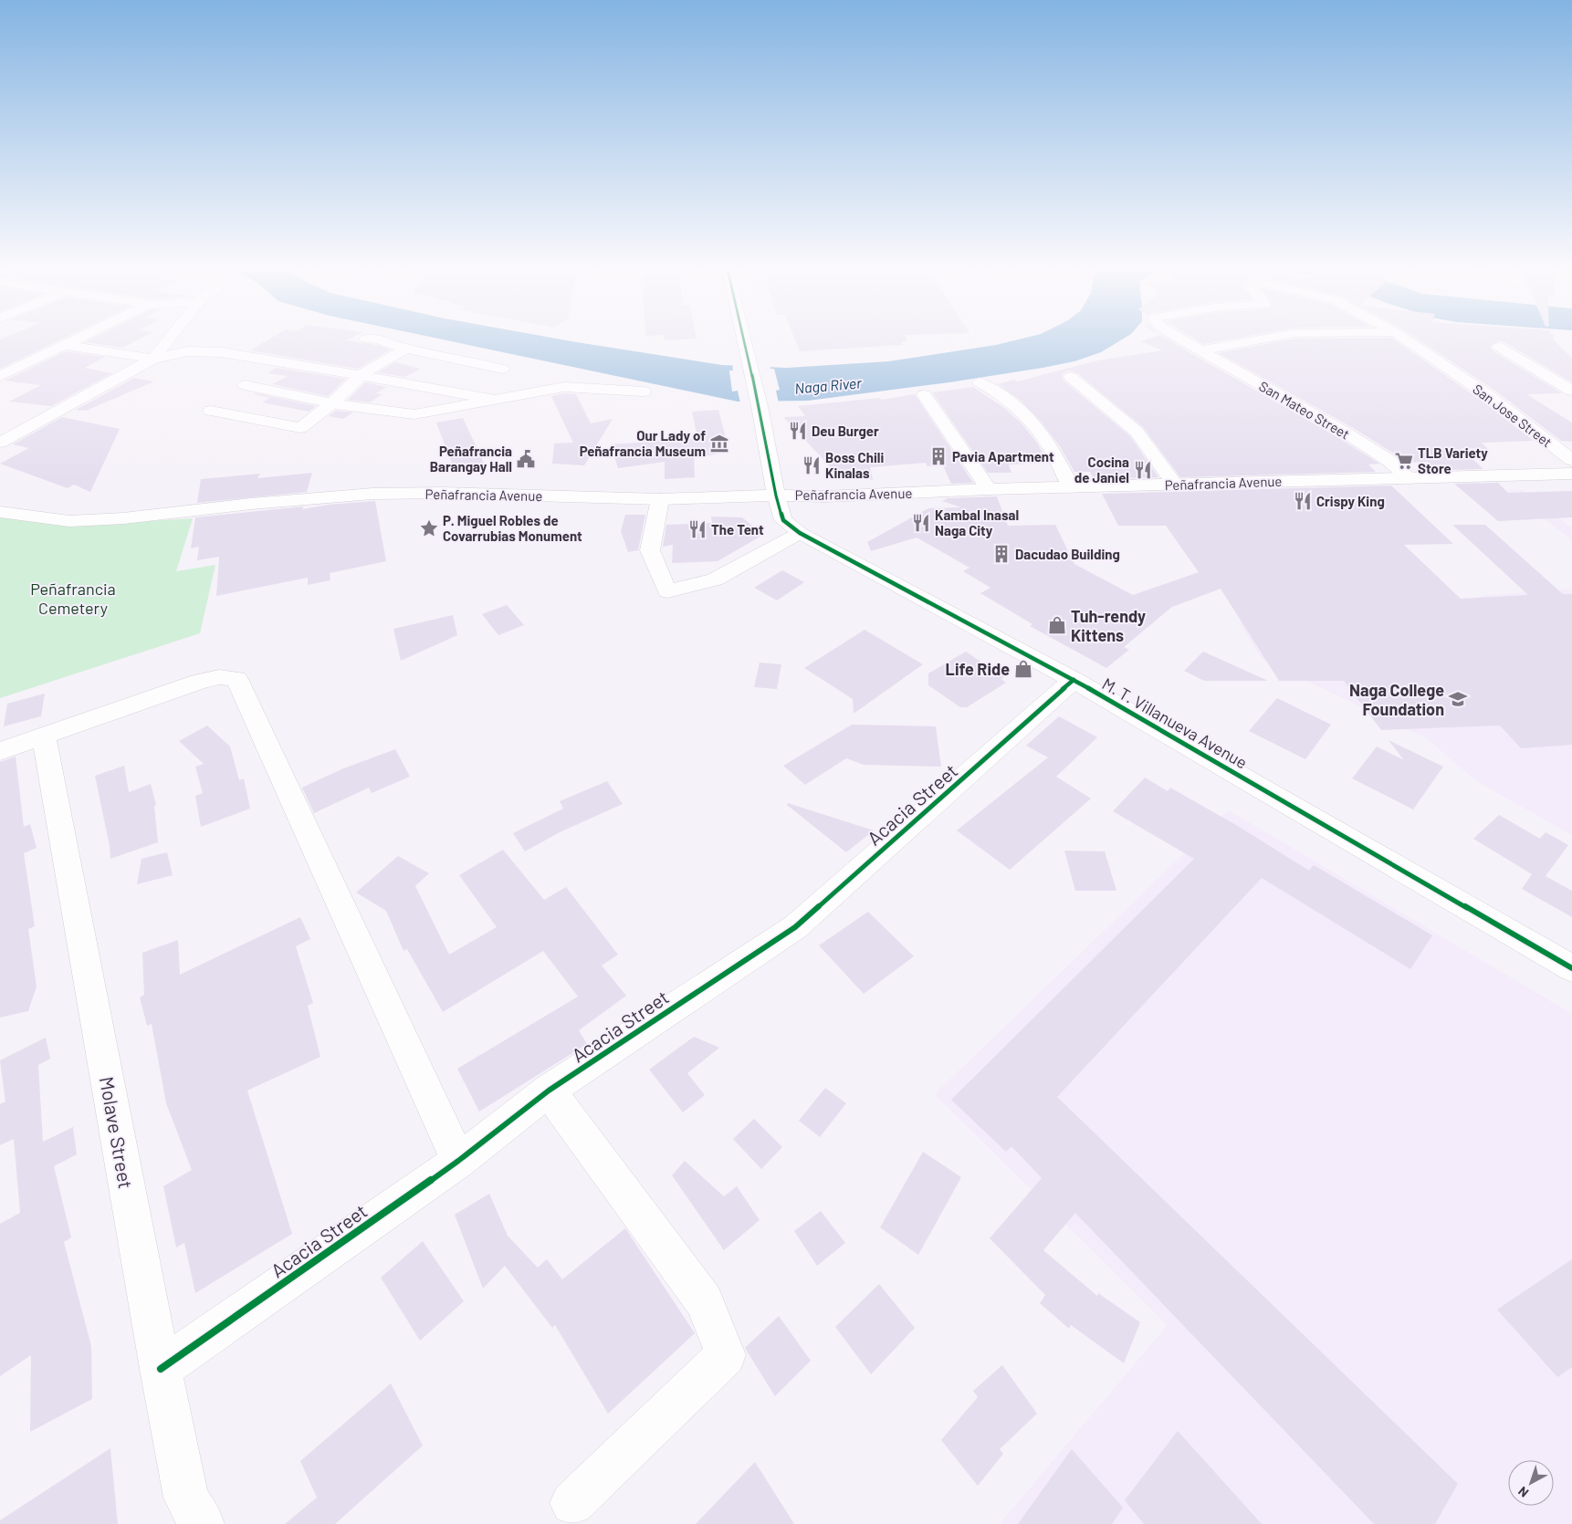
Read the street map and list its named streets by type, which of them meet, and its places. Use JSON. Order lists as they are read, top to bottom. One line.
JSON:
{"streets":{"street":["San Mateo Street","San Jose Street","Peñafrancia Avenue","M. T. Villanueva Avenue","Acacia Street","Molave Street"]},"crossings":[["San Mateo Street","Peñafrancia Avenue"],["Peñafrancia Avenue","M. T. Villanueva Avenue"],["M. T. Villanueva Avenue","Acacia Street"],["Acacia Street","Molave Street"]],"water":["Naga River"],"parks":["Peñafrancia Cemetery"],"places":{"restaurant":["Deu Burger","Boss Chili Kinalas","Cocina de Janiel","Crispy King","Kambal Inasal Naga City","The Tent"],"museum":["Our Lady of Peñafrancia Museum"],"building":["Pavia Apartment","Dacudao Building"],"public building":["Peñafrancia Barangay Hall"],"supermarket":["TLB Variety Store"],"place":["P. Miguel Robles de Covarrubias Monument"],"shop":["Tuh-rendy Kittens","Life Ride"],"school or university":["Naga College Foundation"]},"north":"bottom left"}
